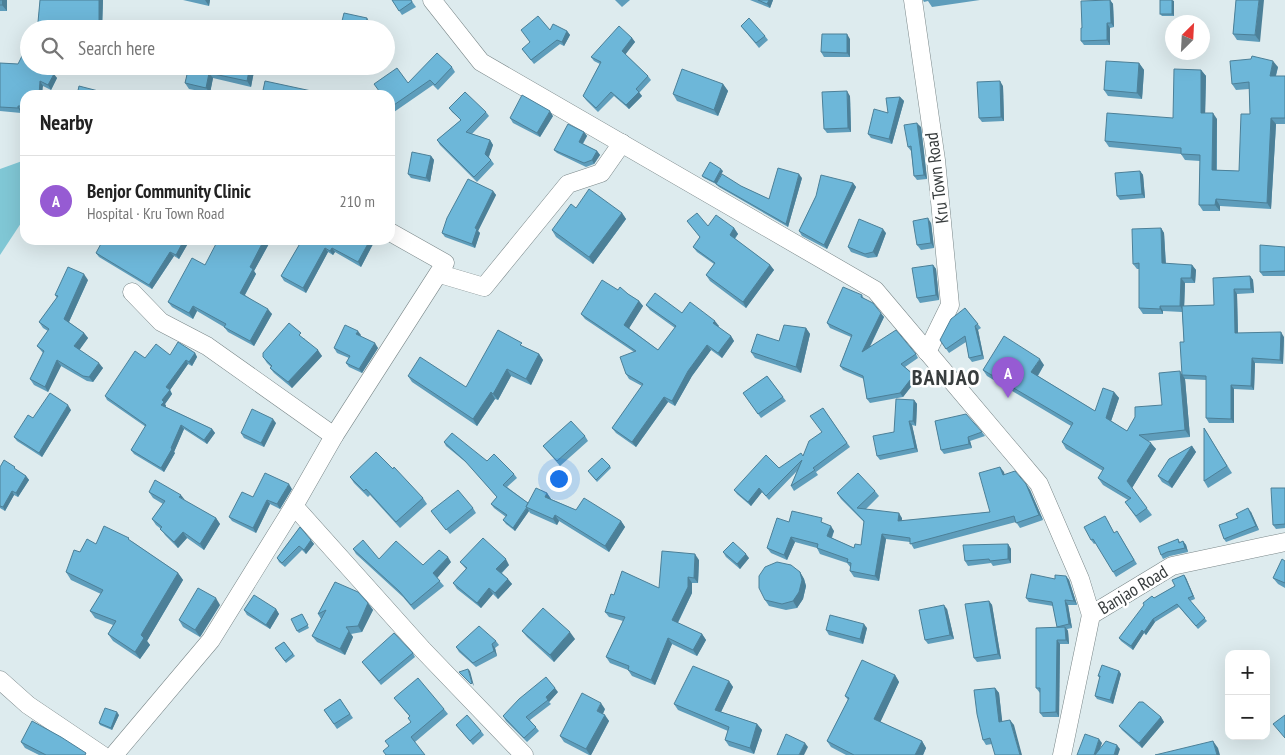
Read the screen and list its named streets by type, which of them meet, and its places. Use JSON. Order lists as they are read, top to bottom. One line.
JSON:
{"streets":{"street":["Kru Town Road","Banjao Road"]},"districts":["BANJAO"],"north":"top right","page":{"search":"Search here","heading":"Nearby","list":[{"mark":"A","name":"Benjor Community Clinic","note":"Hospital · Kru Town Road","value":"210 m"}],"pins":"A","map_buttons":["+","−"]}}
